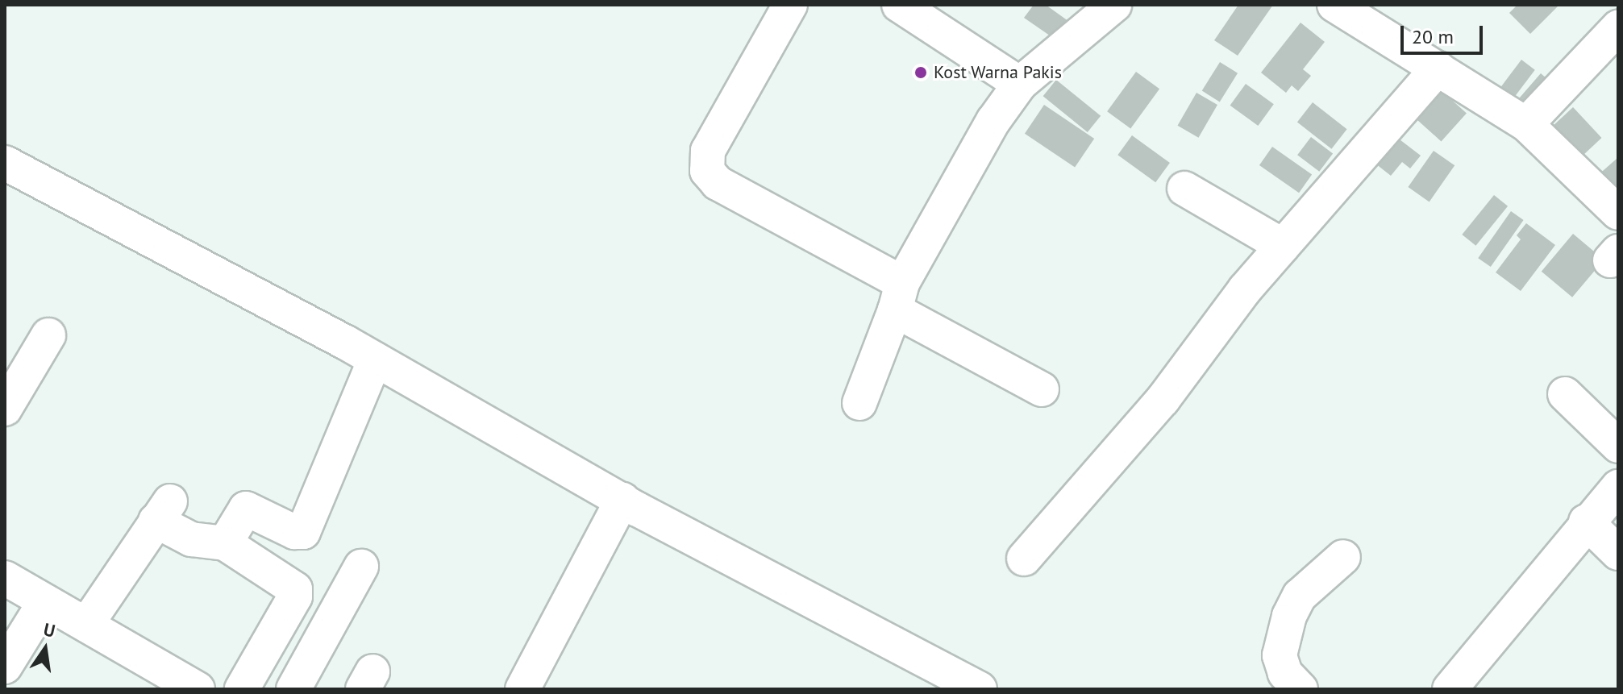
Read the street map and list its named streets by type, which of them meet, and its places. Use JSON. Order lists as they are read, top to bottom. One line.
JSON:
{"places":["Kost Warna Pakis"],"scale_bar":"20 m","north":"top"}
